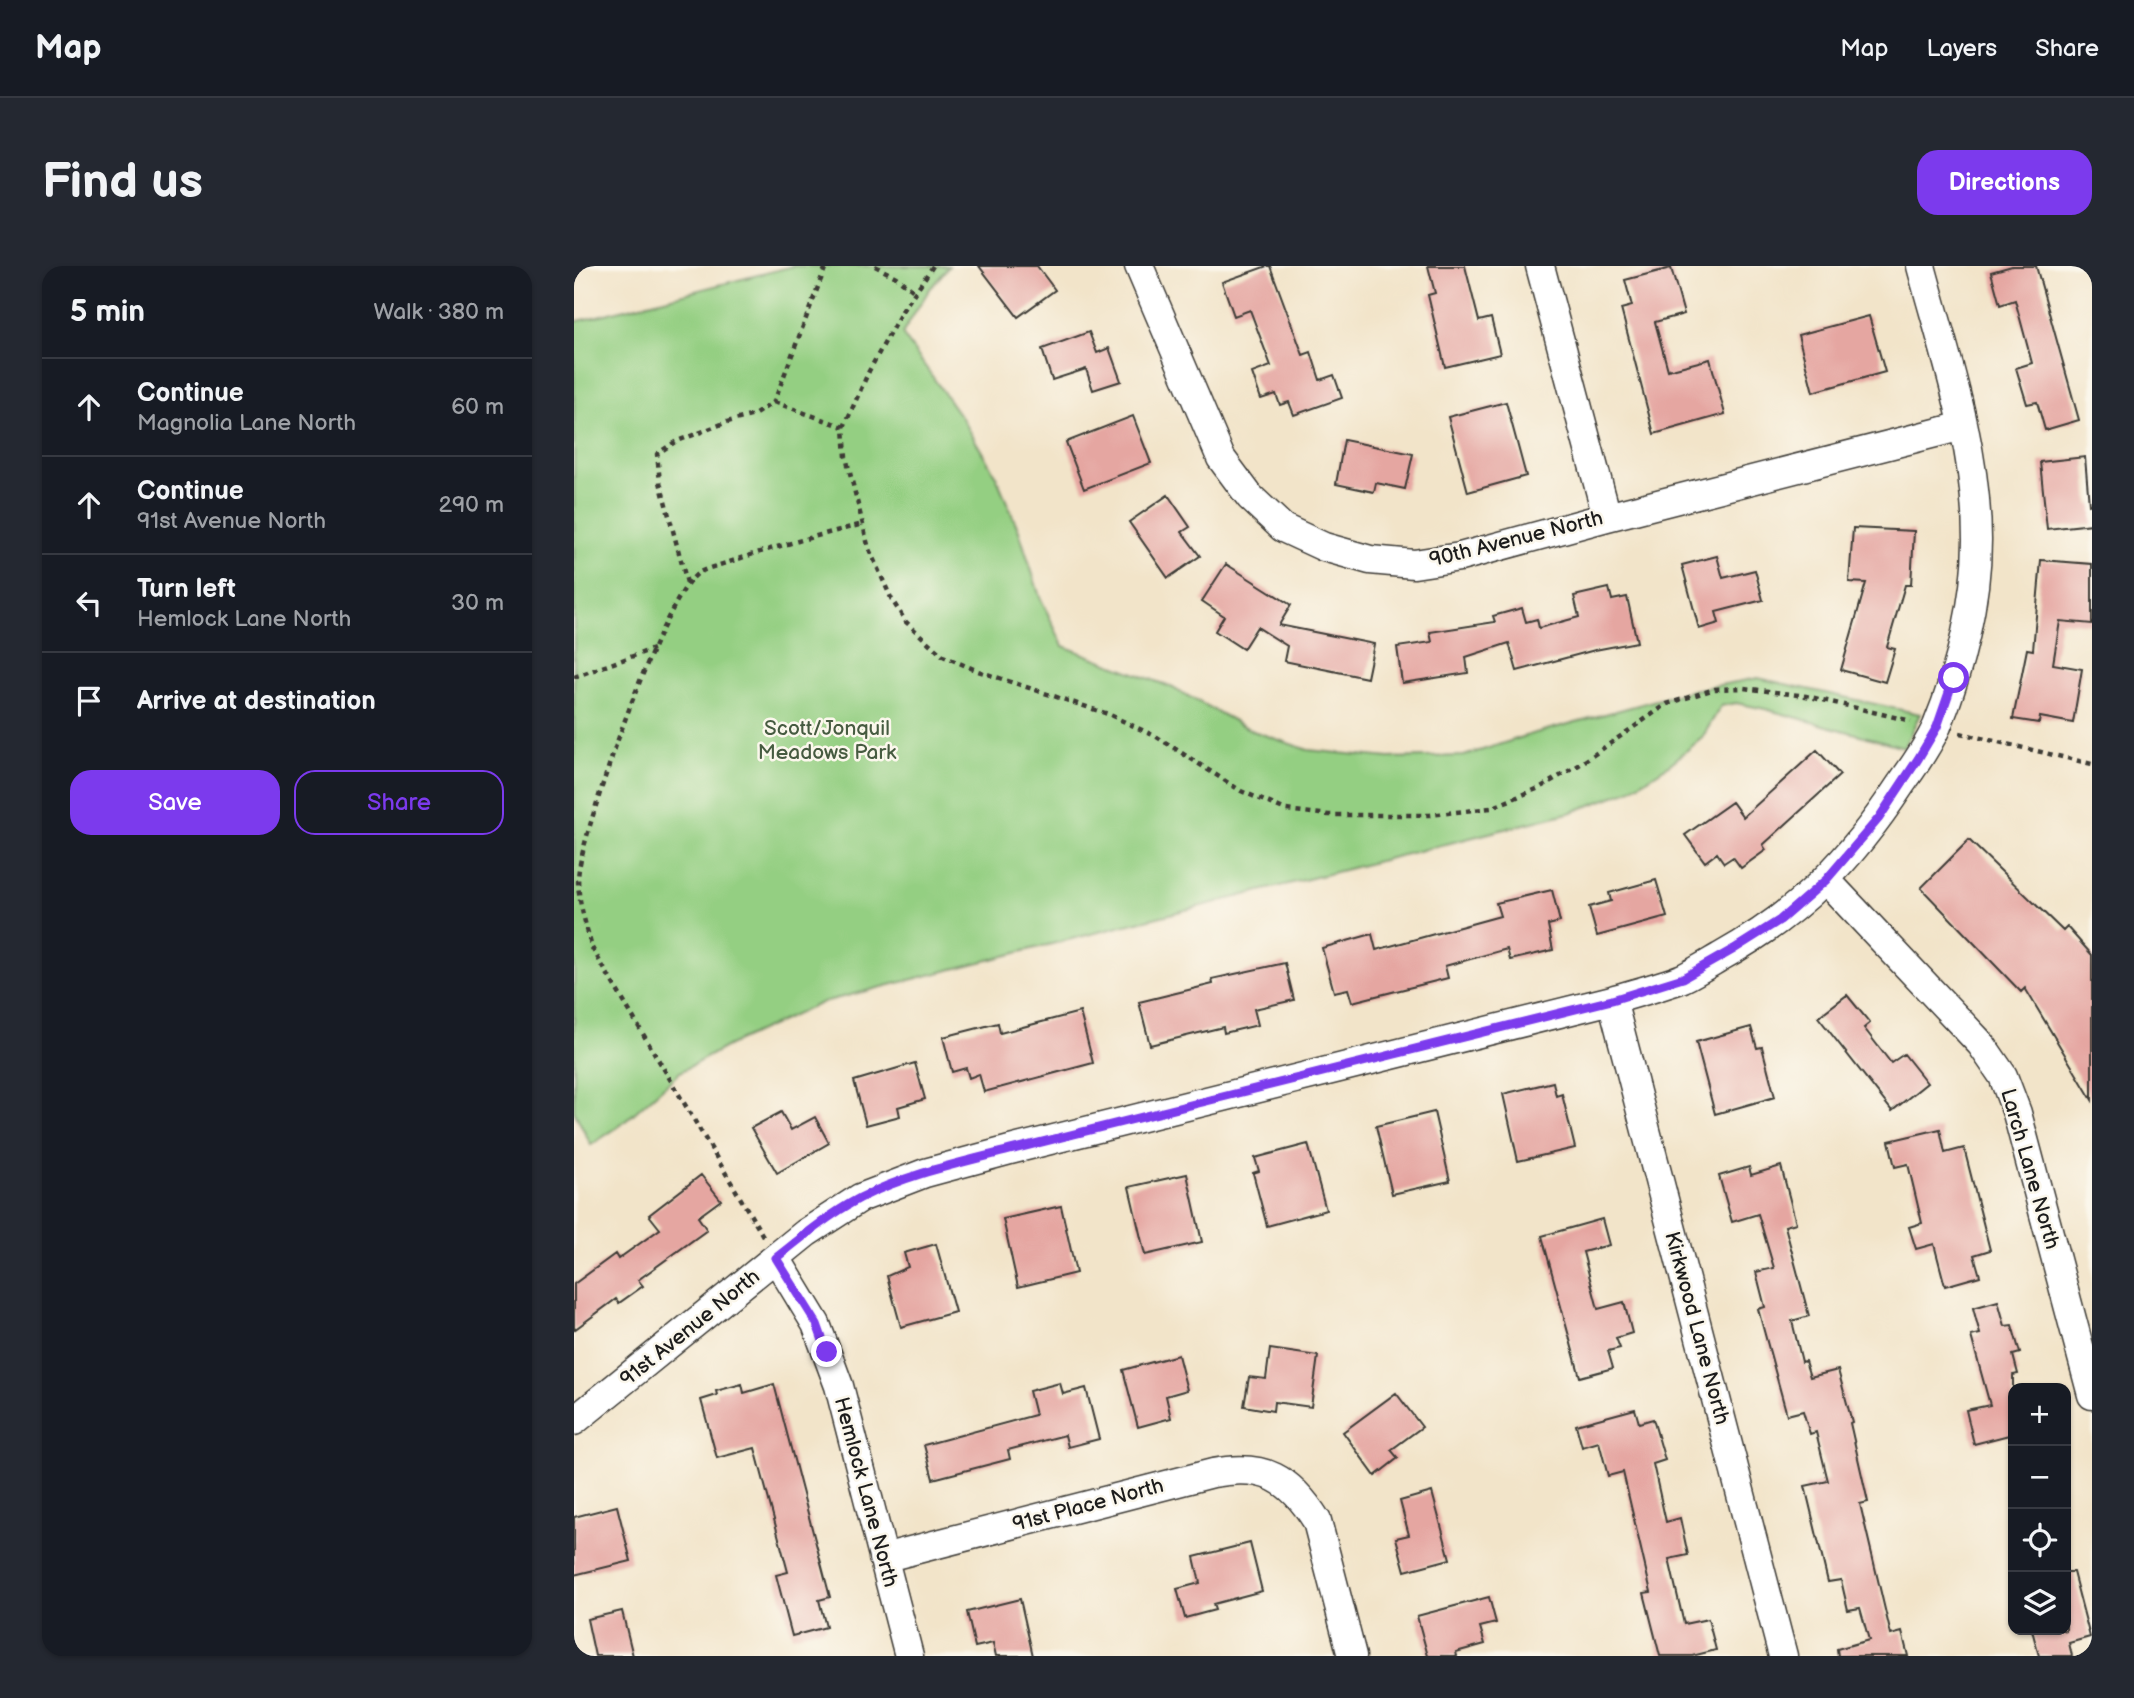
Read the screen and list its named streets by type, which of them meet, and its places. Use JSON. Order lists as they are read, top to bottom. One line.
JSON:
{"streets":{"street":["90th Avenue North","Larch Lane North","91st Avenue North","Kirkwood Lane North","Hemlock Lane North","91st Place North"]},"crossings":[["90th Avenue North","91st Avenue North"],["Larch Lane North","91st Avenue North"],["91st Avenue North","Kirkwood Lane North"],["91st Avenue North","Hemlock Lane North"],["Hemlock Lane North","91st Place North"]],"parks":["Scott/Jonquil Meadows Park"],"page":{"header":"Map","nav":["Map","Layers","Share"],"buttons":["Directions",["Save","Share"]],"title":"Find us","heading":["5 min","Walk · 380 m"],"list":[["Continue","Magnolia Lane North","60 m"],["Continue","91st Avenue North","290 m"],["Turn left","Hemlock Lane North","30 m"],"Arrive at destination"],"map_buttons":["+","−"]}}
